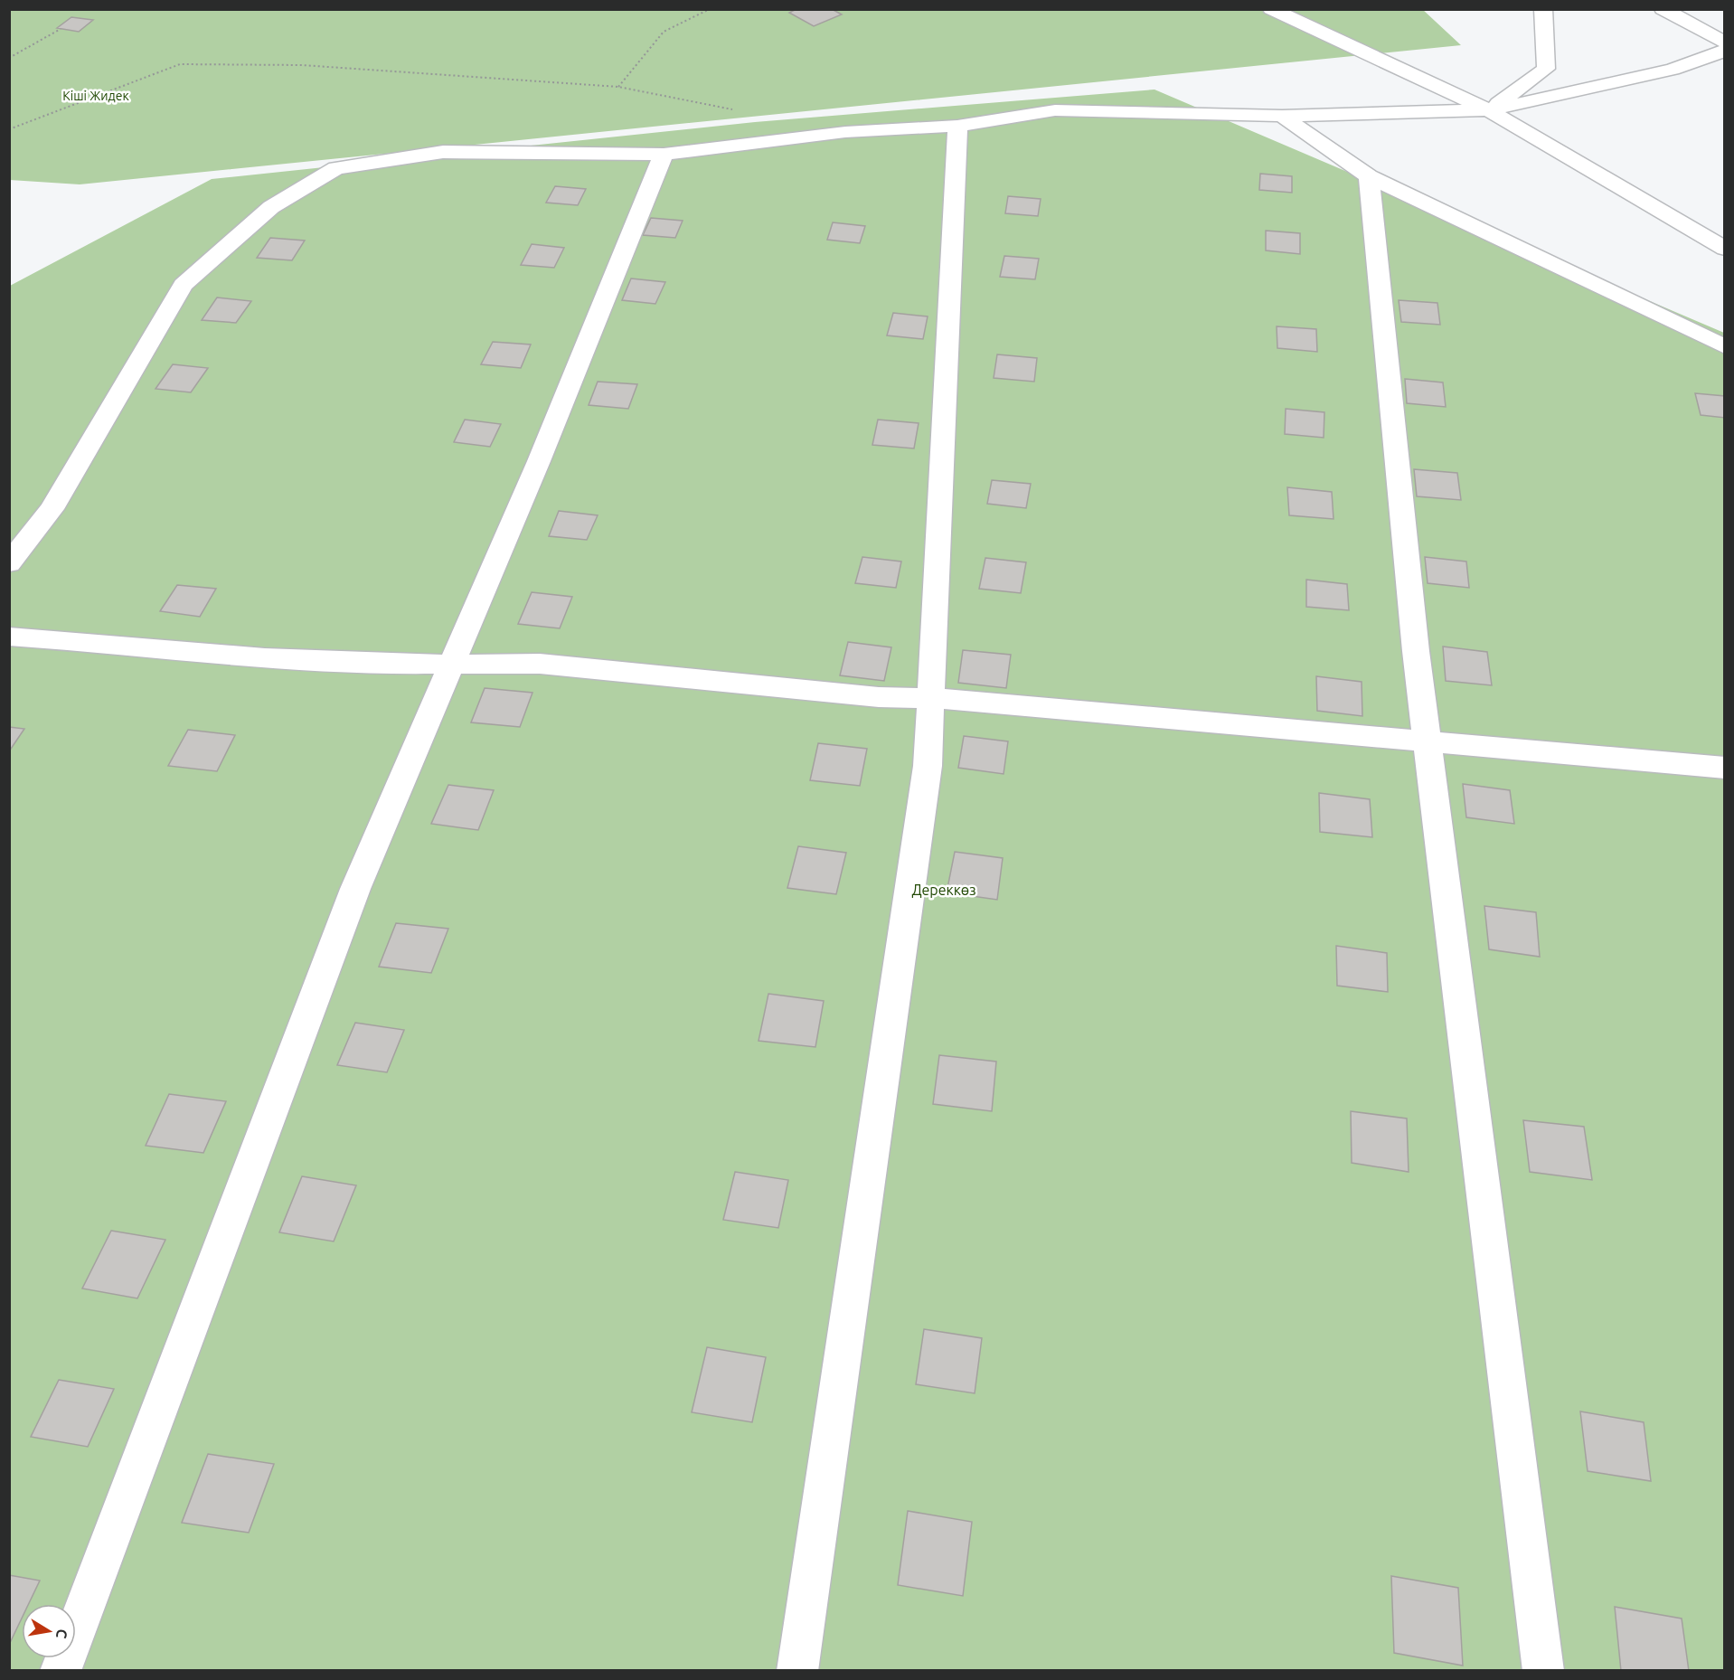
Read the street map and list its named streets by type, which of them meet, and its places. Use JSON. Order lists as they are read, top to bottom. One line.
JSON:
{"parks":["Кіші Жидек","Дереккөз"],"north":"right"}
